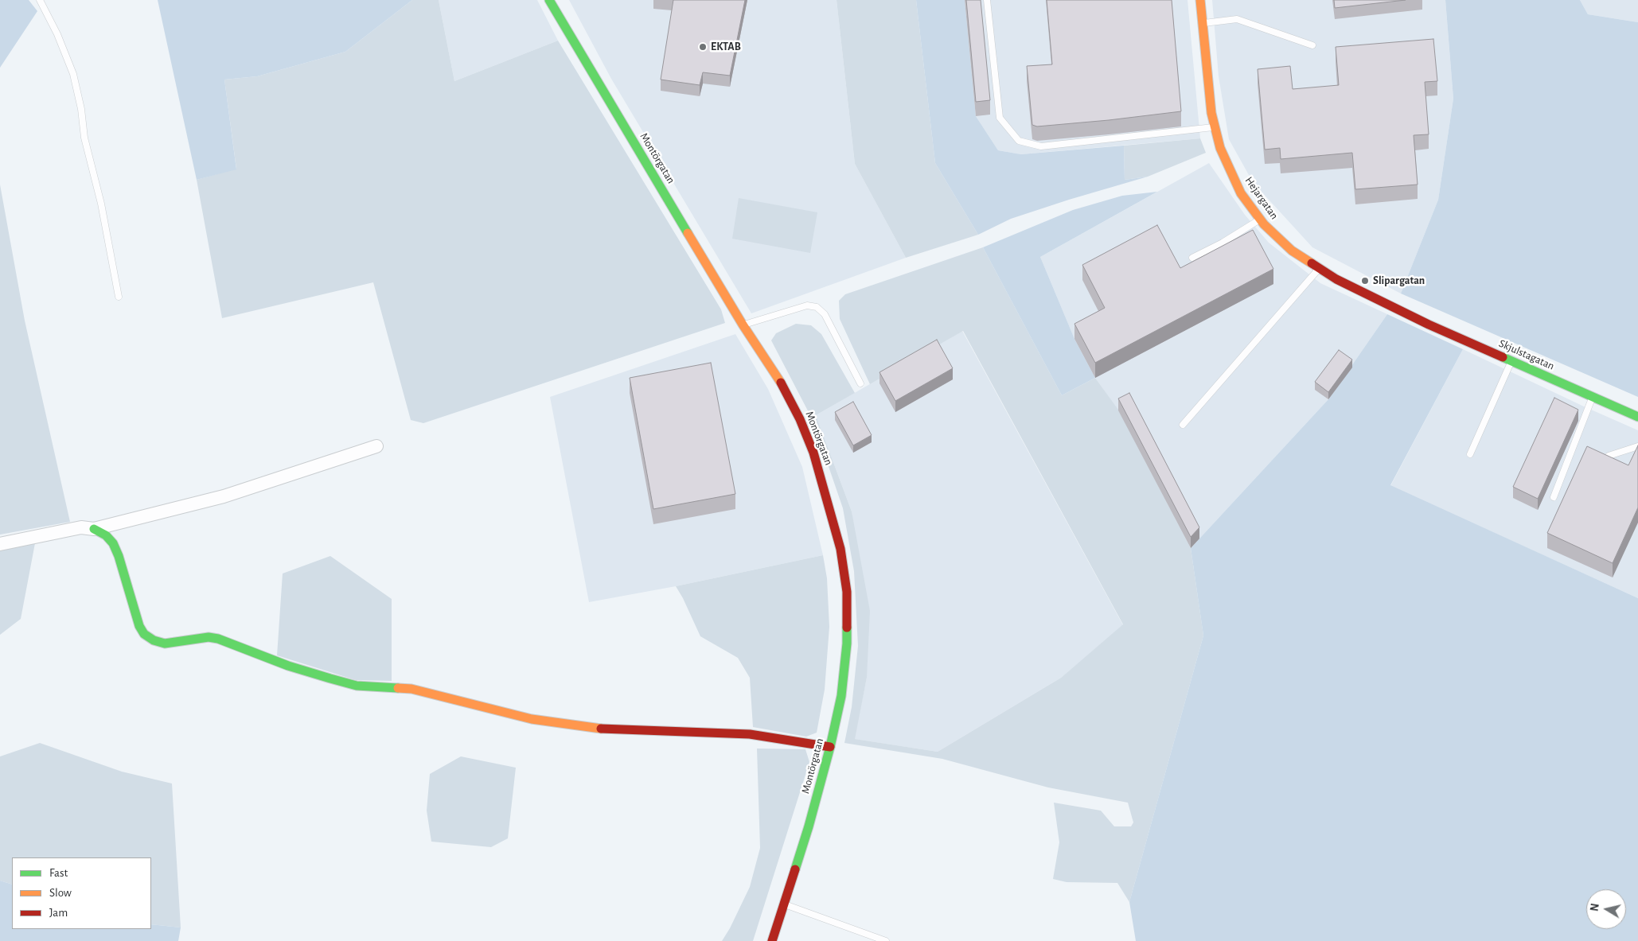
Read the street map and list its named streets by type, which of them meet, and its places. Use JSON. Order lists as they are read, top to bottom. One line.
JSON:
{"streets":{"street":["Montörgatan","Hejargatan","Skjulstagatan"]},"crossings":[["Hejargatan","Skjulstagatan"]],"places":["EKTAB","Slipargatan"],"legend":["Fast","Slow","Jam"],"north":"left"}
